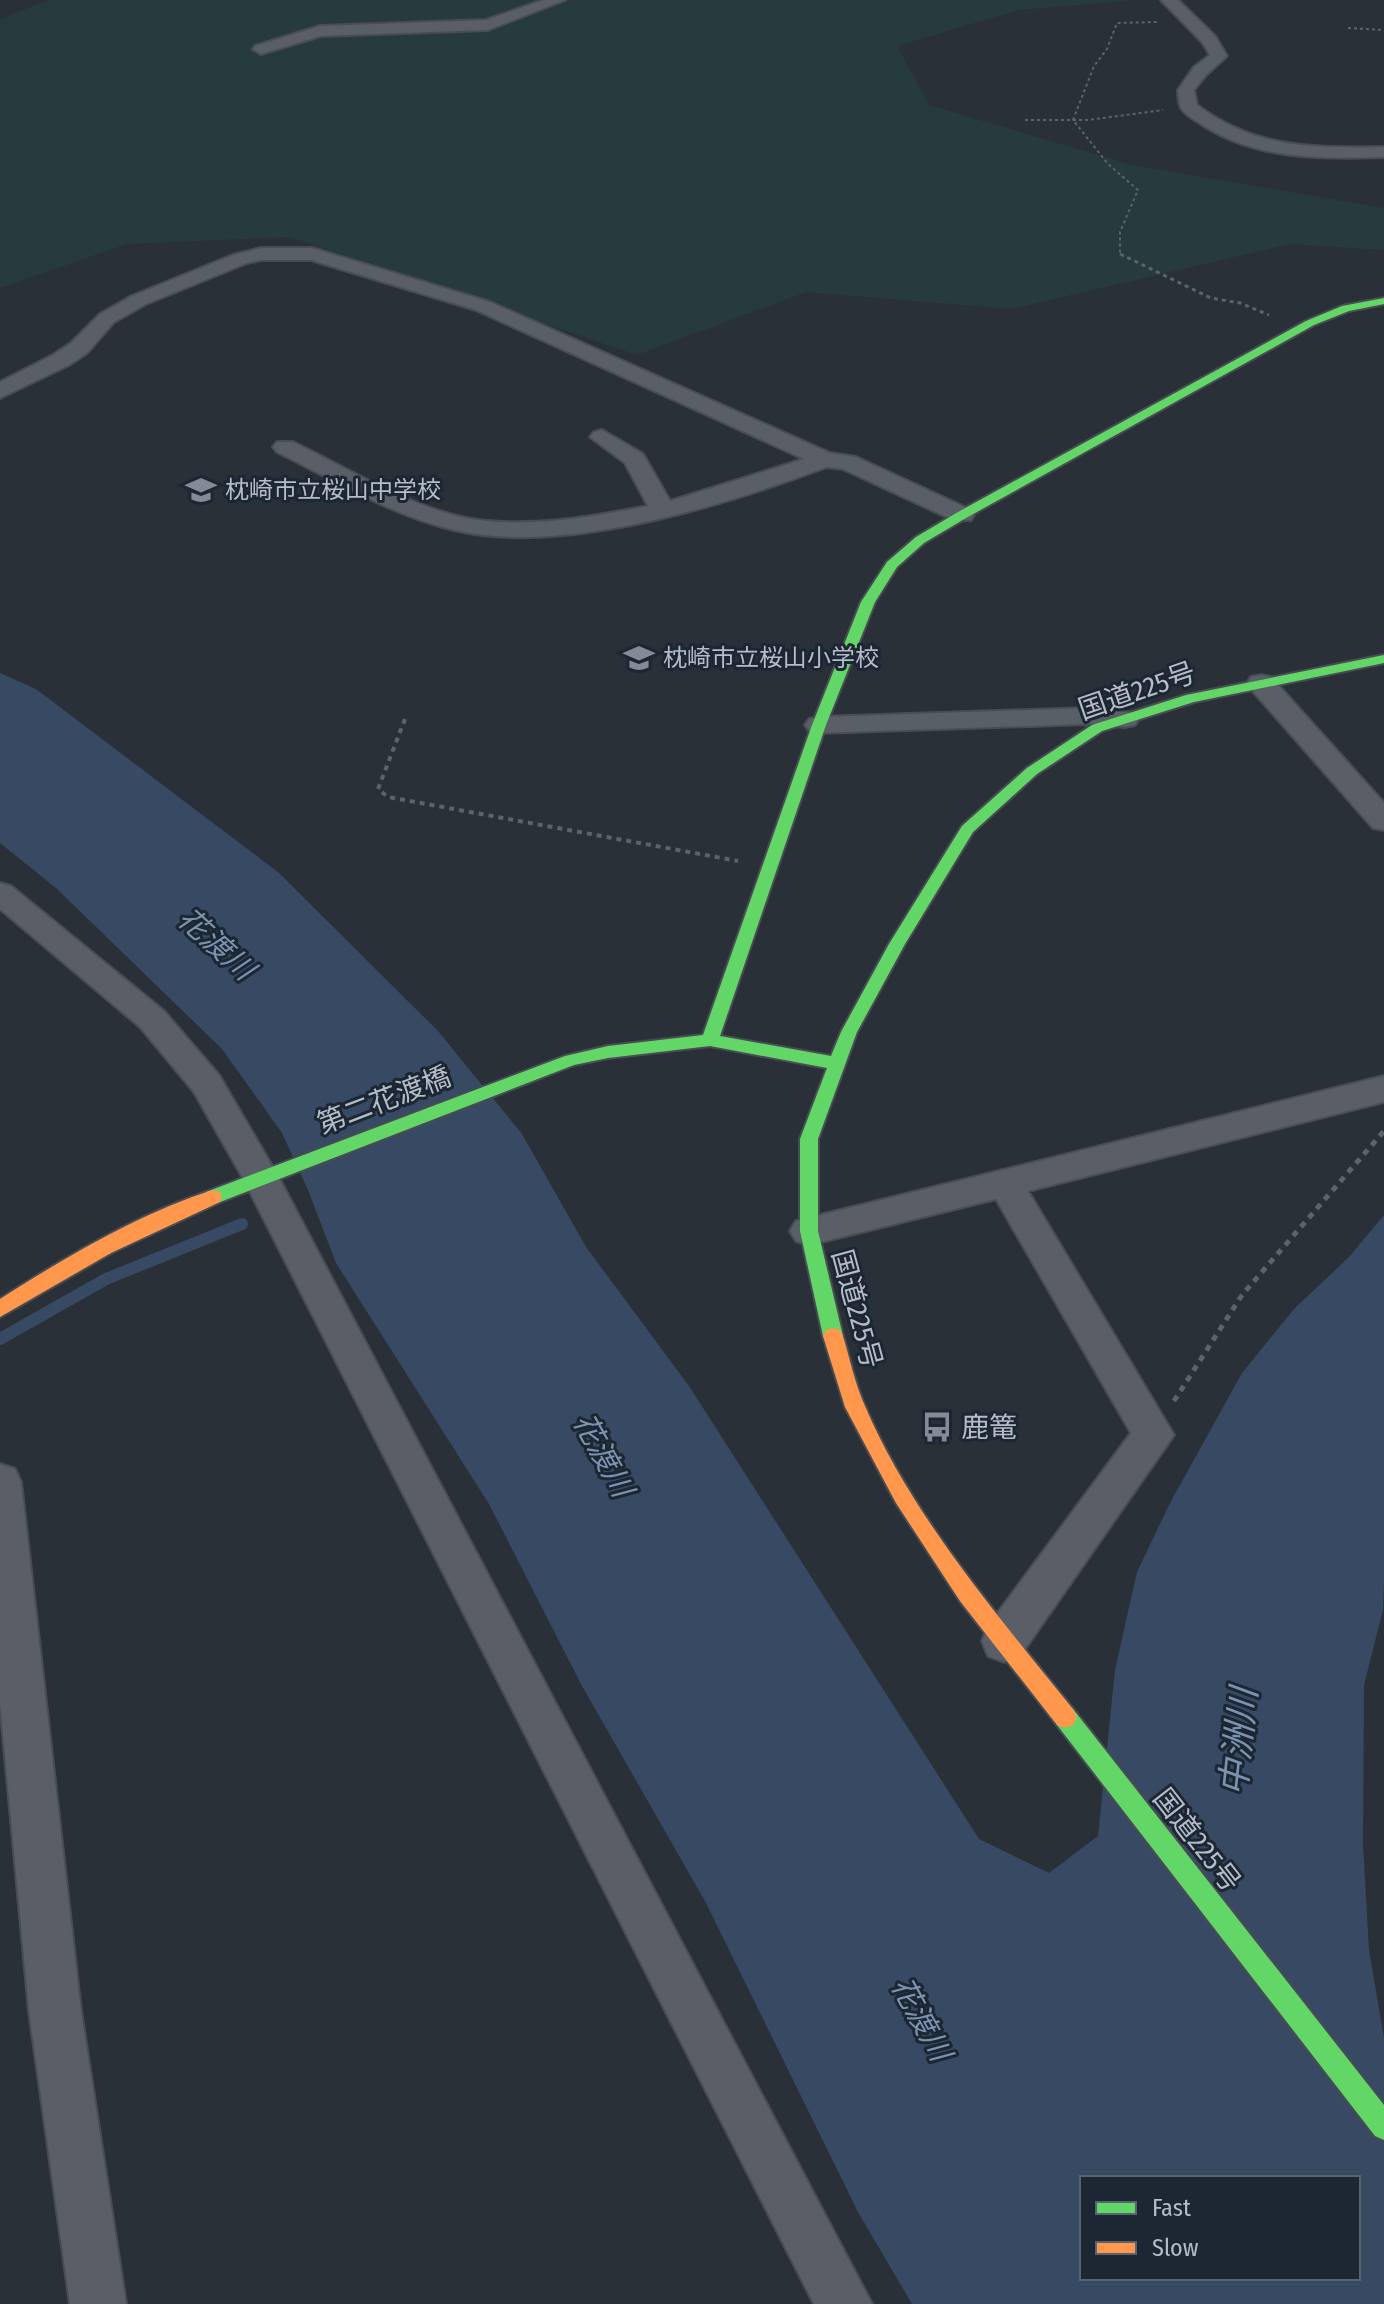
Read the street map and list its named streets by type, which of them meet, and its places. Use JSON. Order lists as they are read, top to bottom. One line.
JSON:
{"streets":{"main road":["国道225号","第二花渡橋"]},"crossings":[["国道225号","第二花渡橋"]],"water":["花渡川","中洲川"],"places":{"school or university":["枕崎市立桜山中学校","枕崎市立桜山小学校"],"bus stop":["鹿篭"]},"legend":["Fast","Slow"]}
